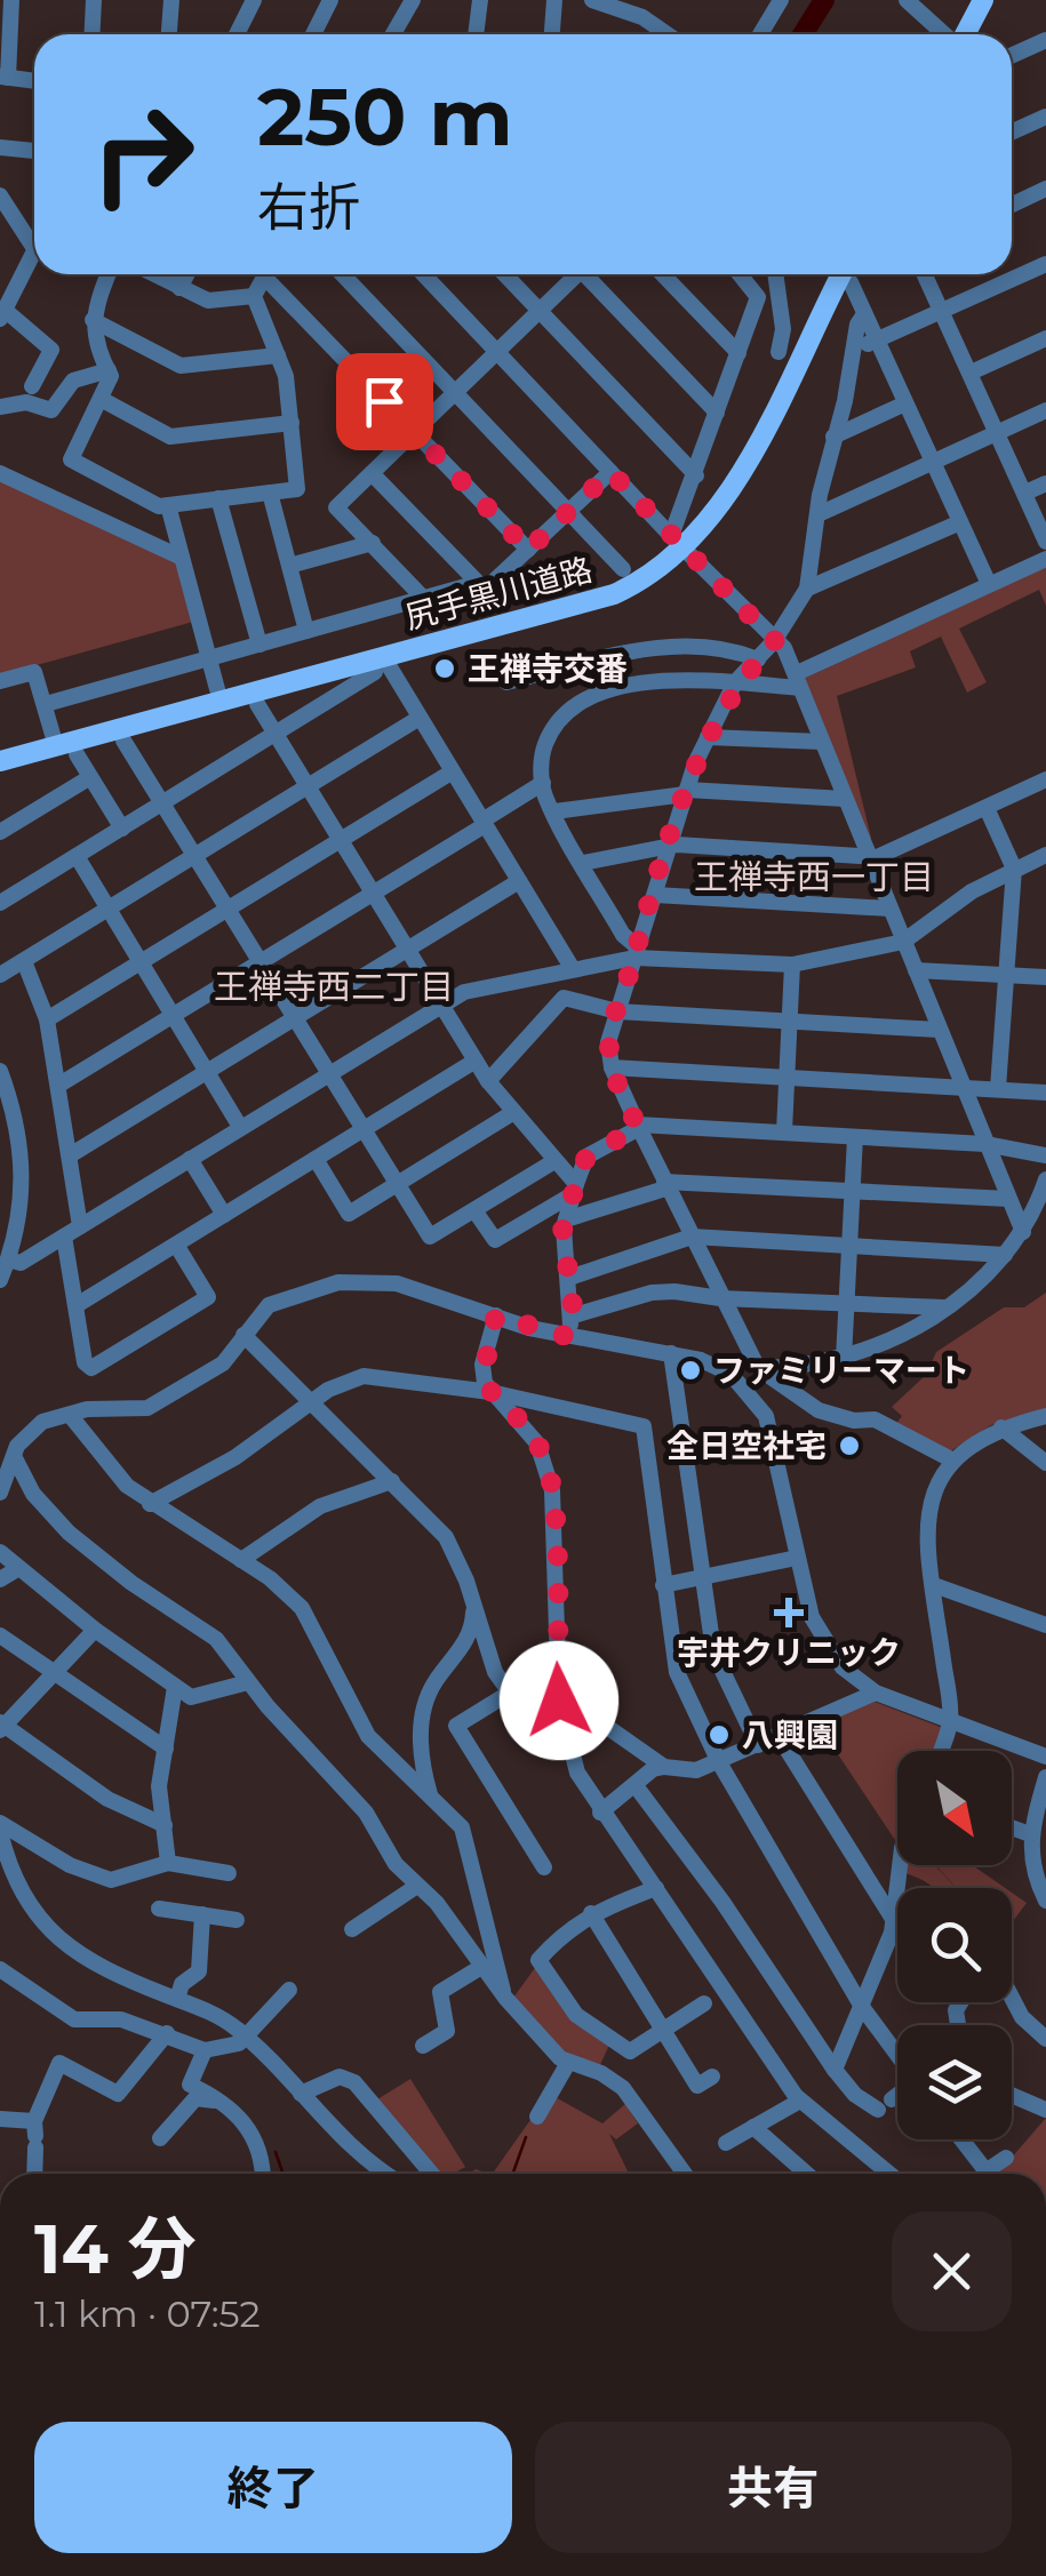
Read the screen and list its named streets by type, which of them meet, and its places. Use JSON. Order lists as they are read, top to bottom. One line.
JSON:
{"streets":{"main road":["尻手黒川道路"]},"districts":["王禅寺西一丁目","王禅寺西二丁目"],"places":{"other":["王禅寺交番","ファミリーマート","全日空社宅","八興園"],"health":["宇井クリニック"]},"north":"bottom right","page":{"turn":["250 m","右折"],"heading":["14 分","1.1 km · 07:52"],"buttons":["終了","共有"]}}
